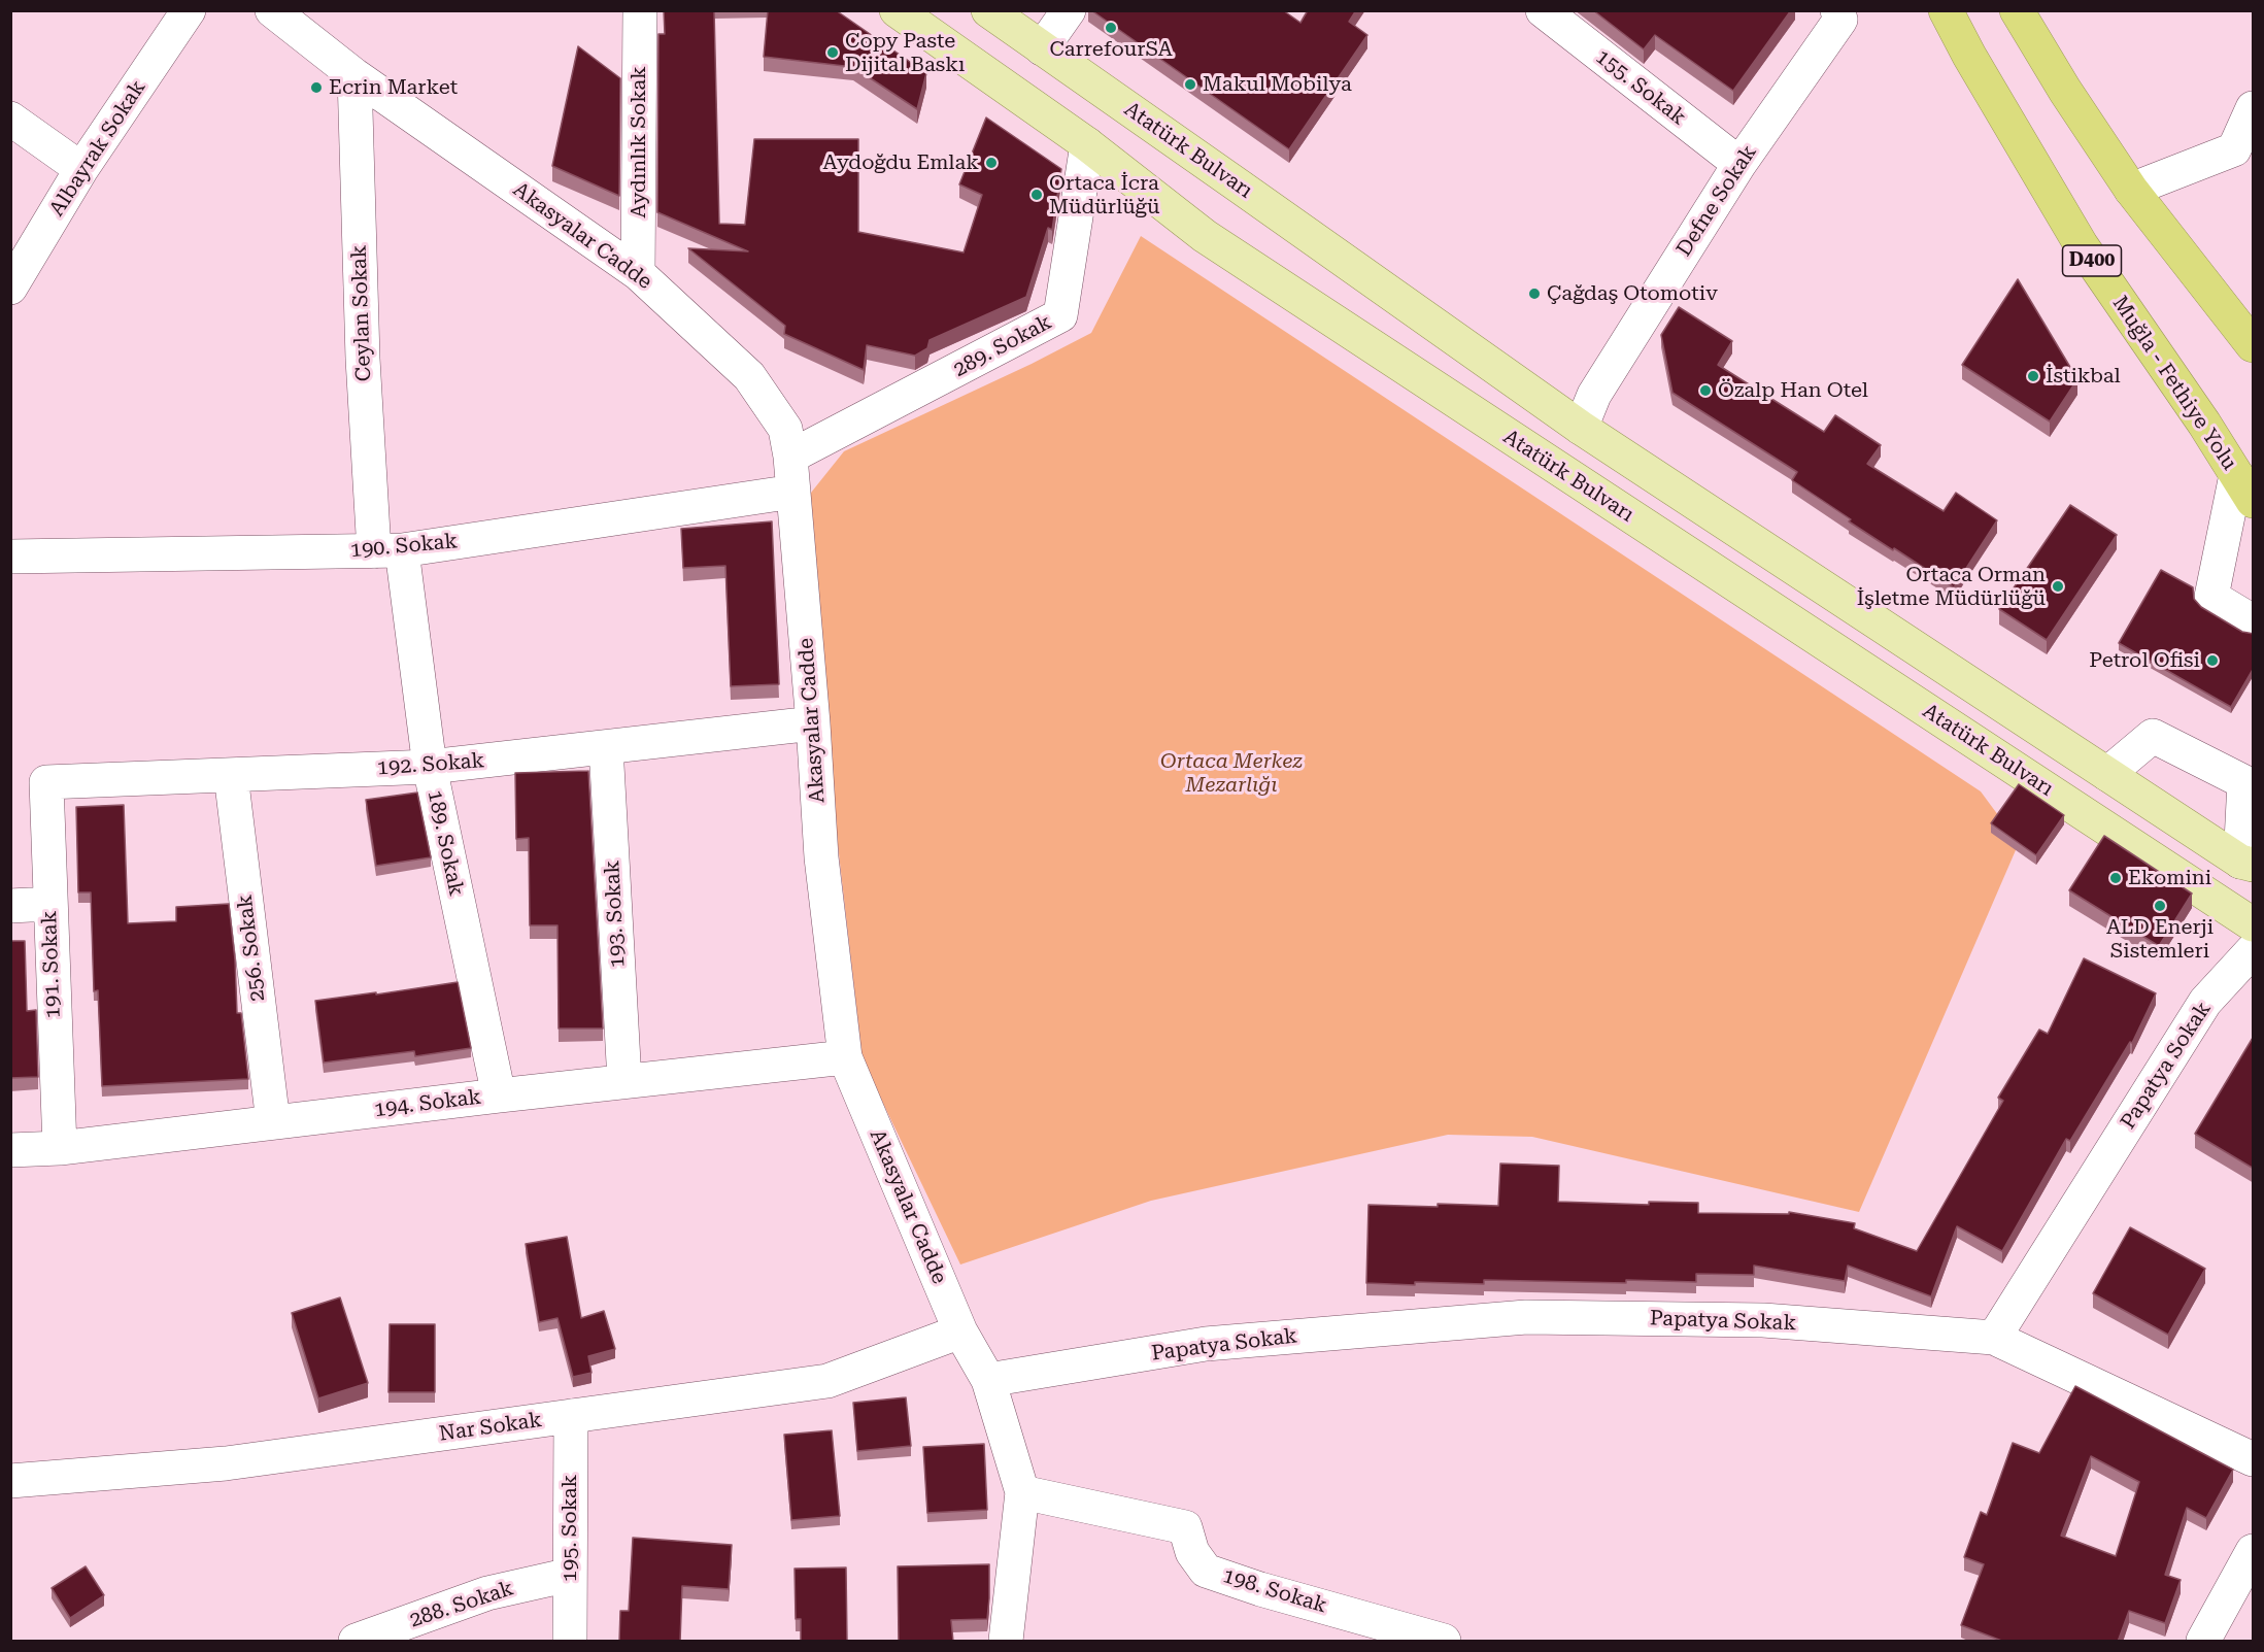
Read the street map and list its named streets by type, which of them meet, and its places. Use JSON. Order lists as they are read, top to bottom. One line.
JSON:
{"streets":{"highway":["D400","Muğla - Fethiye Yolu"],"main road":["Atatürk Bulvarı"],"street":["155. Sokak","Aydınlık Sokak","Albayrak Sokak","Defne Sokak","Akasyalar Cadde","Ceylan Sokak","289. Sokak","190. Sokak","192. Sokak","189. Sokak","193. Sokak","256. Sokak","191. Sokak","Papatya Sokak","194. Sokak","Nar Sokak","195. Sokak","198. Sokak","288. Sokak"]},"crossings":[["155. Sokak","Defne Sokak"],["Aydınlık Sokak","Akasyalar Cadde"],["Atatürk Bulvarı","Defne Sokak"],["Atatürk Bulvarı","289. Sokak"],["Akasyalar Cadde","Ceylan Sokak"],["Akasyalar Cadde","289. Sokak"],["Akasyalar Cadde","190. Sokak"],["Akasyalar Cadde","192. Sokak"],["Akasyalar Cadde","Papatya Sokak"],["Akasyalar Cadde","194. Sokak"],["Akasyalar Cadde","Nar Sokak"],["Akasyalar Cadde","198. Sokak"],["Ceylan Sokak","190. Sokak"],["Ceylan Sokak","189. Sokak"],["190. Sokak","189. Sokak"],["192. Sokak","189. Sokak"],["192. Sokak","193. Sokak"],["192. Sokak","256. Sokak"],["192. Sokak","191. Sokak"],["189. Sokak","194. Sokak"],["193. Sokak","194. Sokak"],["256. Sokak","194. Sokak"],["191. Sokak","194. Sokak"],["Nar Sokak","195. Sokak"],["195. Sokak","288. Sokak"]],"parks":["Ortaca Merkez Mezarlığı"],"places":["CarrefourSA","Copy Paste Dijital Baskı","Makul Mobilya","Ecrin Market","Aydoğdu Emlak","Ortaca İcra Müdürlüğü","Çağdaş Otomotiv","İstikbal","Özalp Han Otel","Ortaca Orman İşletme Müdürlüğü","Petrol Ofisi","Ekomini","ALD Enerji Sistemleri"]}
